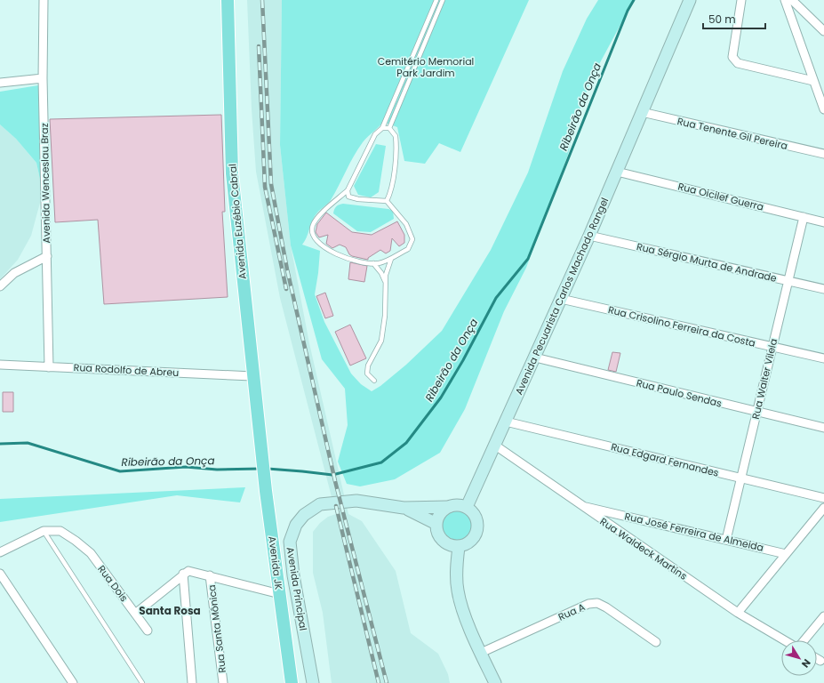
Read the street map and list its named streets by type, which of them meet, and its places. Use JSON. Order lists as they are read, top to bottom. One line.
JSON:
{"streets":{"main road":["Avenida Euzébio Cabral","Avenida JK"],"street":["Rua Tenente Gil Pereira","Avenida Wenceslau Braz","Rua Oicilef Guerra","Rua Sérgio Murta de Andrade","Avenida Pecuarista Carlos Machado Rangel","Rua Crisolino Ferreira da Costa","Rua Rodolfo de Abreu","Rua Walter Vilela","Rua Paulo Sendas","Rua Edgard Fernandes","Rua José Ferreira de Almeida","Rua Waldeck Martins","Rua Dois","Avenida Principal","Rua A","Rua Santa Mônica"]},"crossings":[["Rua Tenente Gil Pereira","Avenida Pecuarista Carlos Machado Rangel"],["Avenida Wenceslau Braz","Rua Rodolfo de Abreu"],["Rua Oicilef Guerra","Avenida Pecuarista Carlos Machado Rangel"],["Rua Oicilef Guerra","Rua Walter Vilela"],["Avenida Euzébio Cabral","Rua Rodolfo de Abreu"],["Avenida Euzébio Cabral","Avenida JK"],["Rua Sérgio Murta de Andrade","Avenida Pecuarista Carlos Machado Rangel"],["Rua Sérgio Murta de Andrade","Rua Walter Vilela"],["Avenida Pecuarista Carlos Machado Rangel","Rua Crisolino Ferreira da Costa"],["Avenida Pecuarista Carlos Machado Rangel","Rua Paulo Sendas"],["Avenida Pecuarista Carlos Machado Rangel","Rua Edgard Fernandes"],["Avenida Pecuarista Carlos Machado Rangel","Rua Waldeck Martins"],["Avenida Pecuarista Carlos Machado Rangel","Avenida Principal"],["Rua Crisolino Ferreira da Costa","Rua Walter Vilela"],["Rua Walter Vilela","Rua Paulo Sendas"],["Rua Walter Vilela","Rua Edgard Fernandes"],["Rua Walter Vilela","Rua José Ferreira de Almeida"],["Rua José Ferreira de Almeida","Rua Waldeck Martins"]],"districts":["Santa Rosa"],"water":["Ribeirão da Onça"],"parks":["Cemitério Memorial Park Jardim"],"scale_bar":"50 m","north":"bottom right"}
